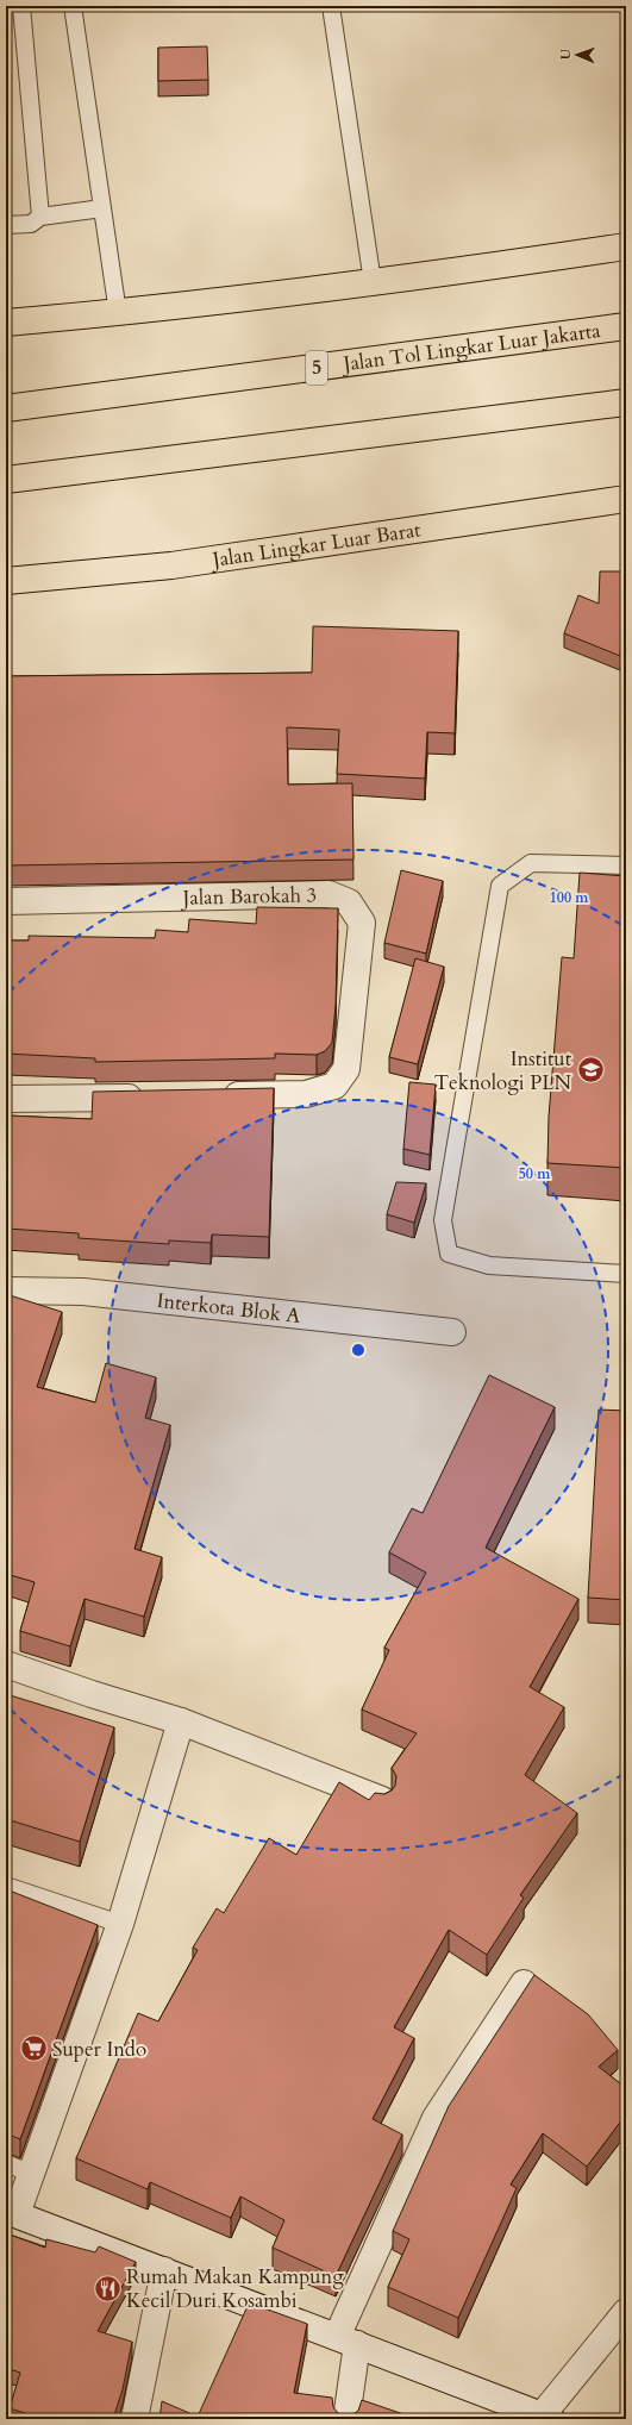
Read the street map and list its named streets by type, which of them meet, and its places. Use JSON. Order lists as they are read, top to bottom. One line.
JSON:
{"streets":{"main road":["Jalan Tol Lingkar Luar Jakarta","5","Jalan Lingkar Luar Barat"],"street":["Jalan Barokah 3","Interkota Blok A"]},"places":{"school or university":["Institut Teknologi PLN"],"supermarket":["Super Indo"],"restaurant":["Rumah Makan Kampung Kecil Duri Kosambi"]},"north":"left","rings":["100 m","50 m"]}
